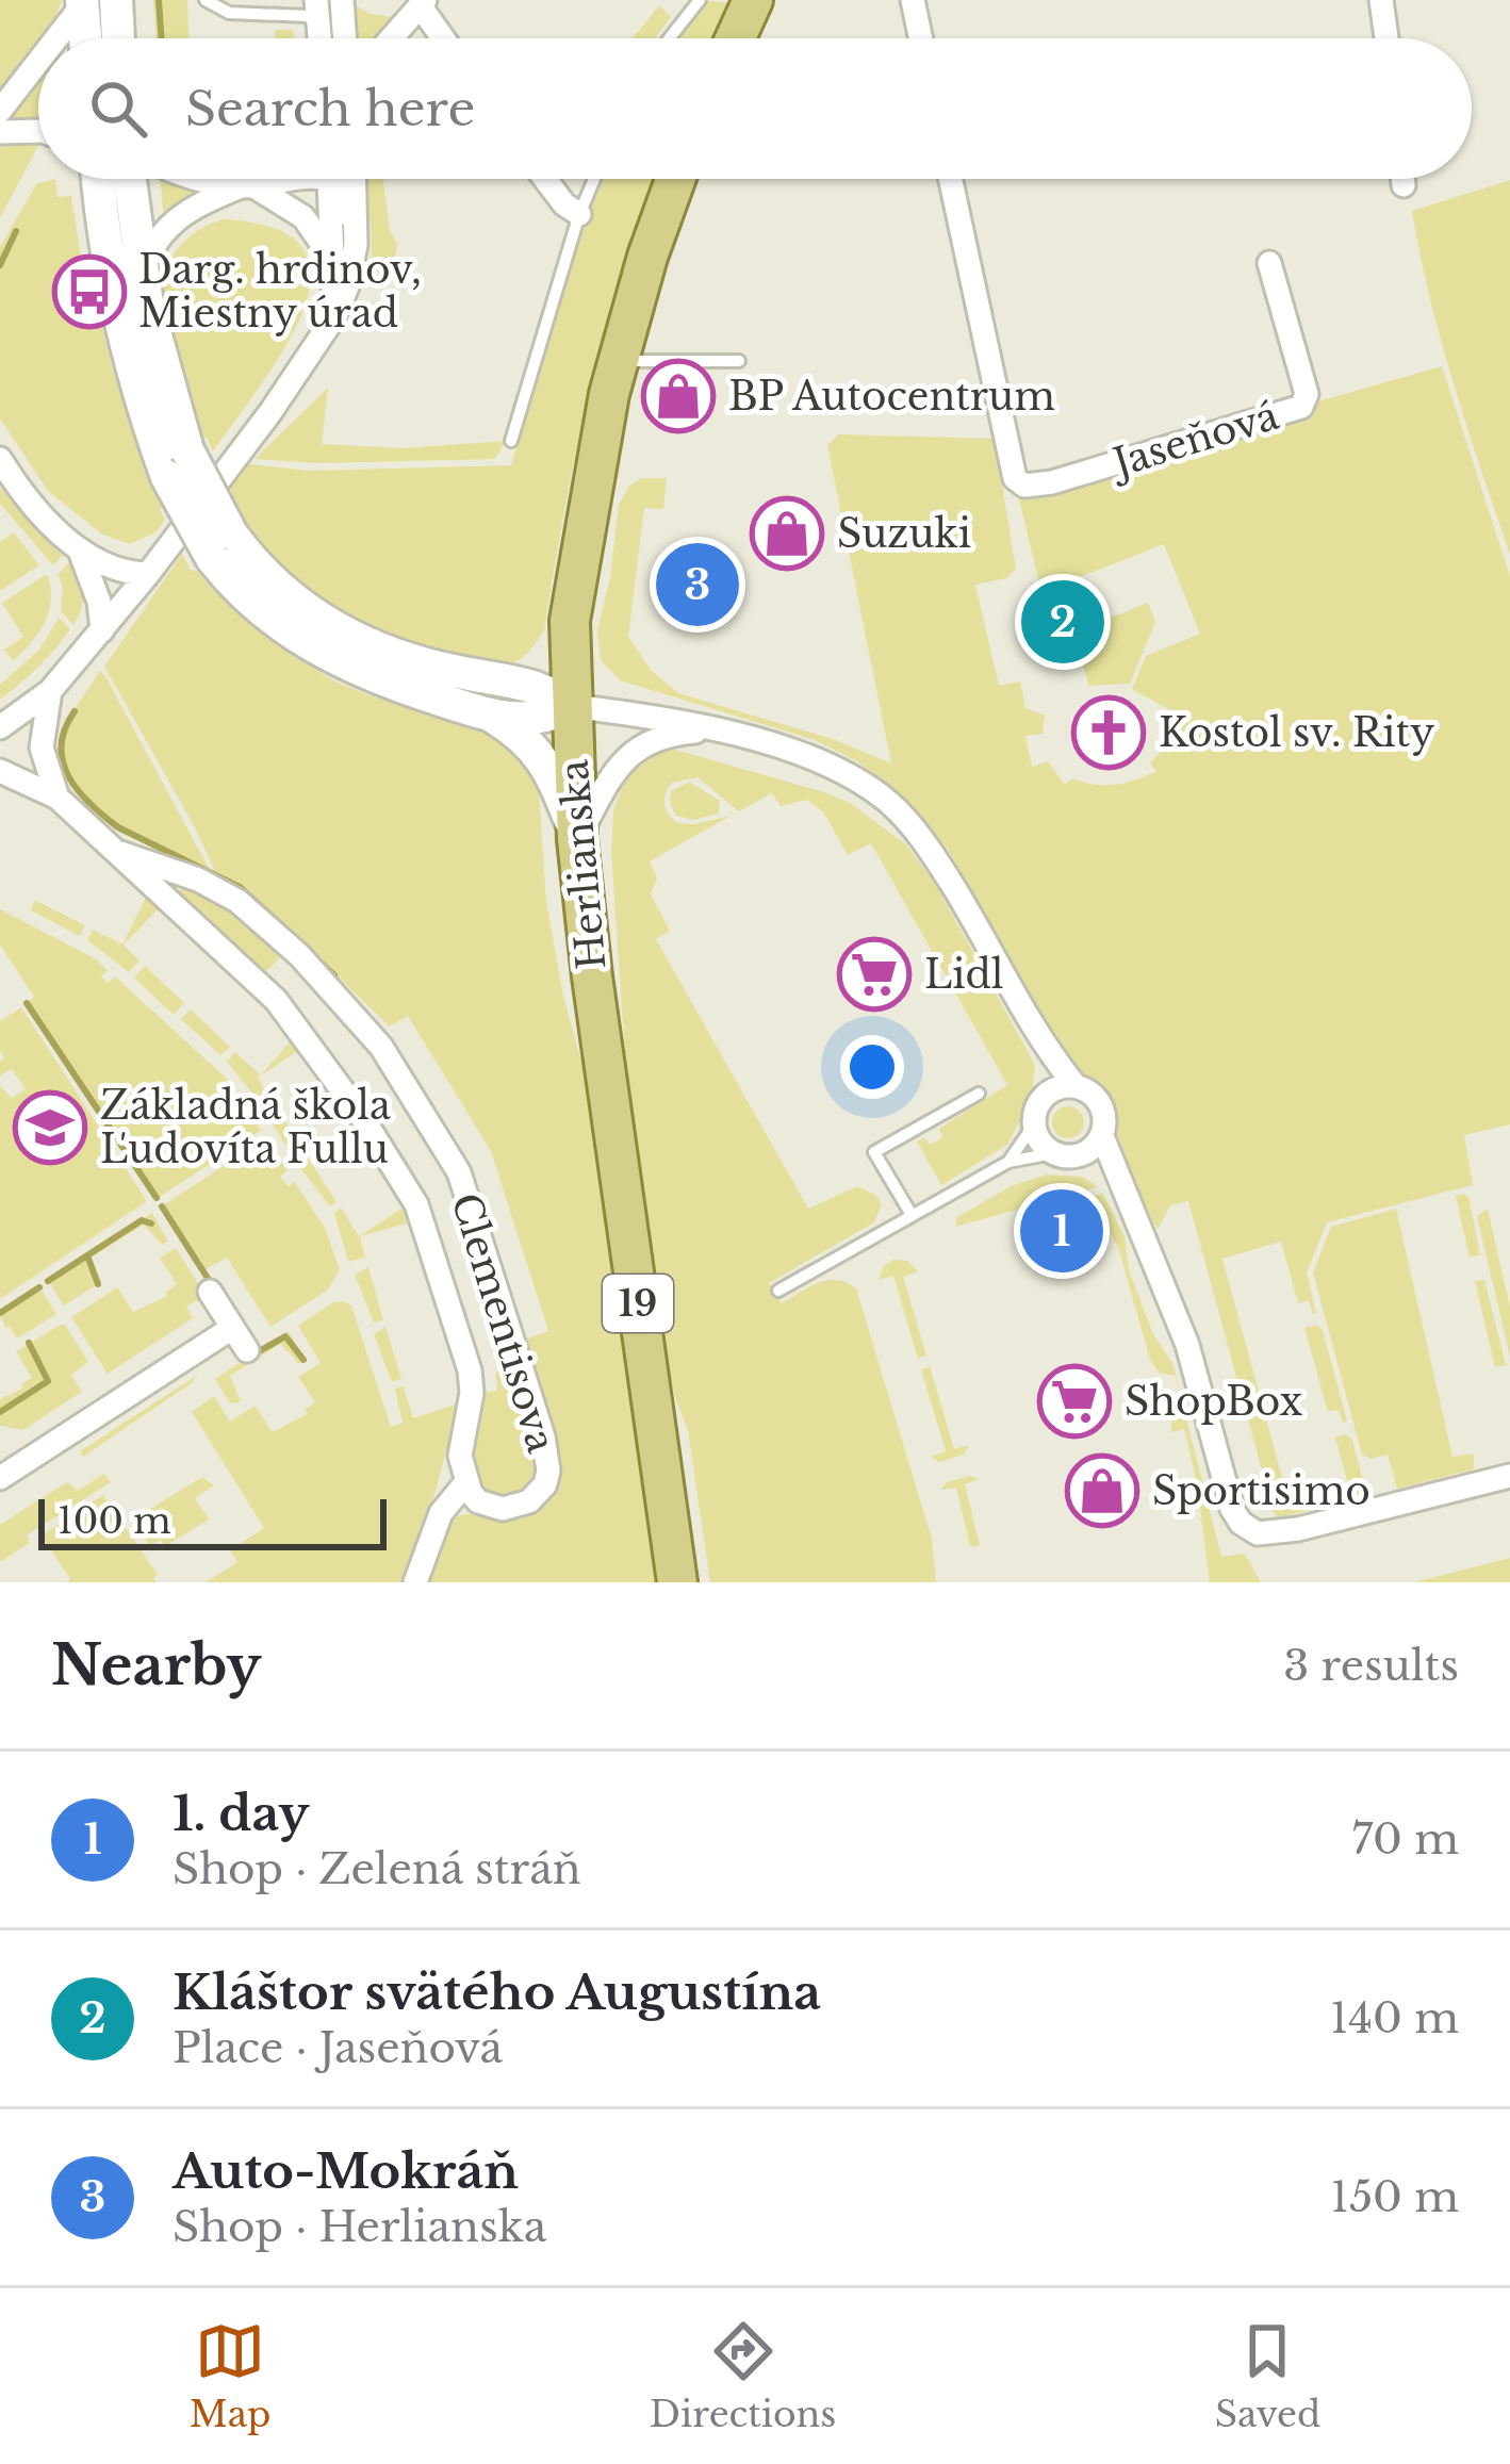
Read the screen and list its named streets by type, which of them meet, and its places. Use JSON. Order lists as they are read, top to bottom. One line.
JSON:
{"streets":{"main road":["Herlianska","19"],"street":["Jaseňová","Clementisova"]},"places":{"bus stop":["Darg. hrdinov, Miestny úrad"],"shop":["BP Autocentrum","Suzuki","Sportisimo"],"church":["Kostol sv. Rity"],"supermarket":["Lidl","ShopBox"],"school or university":["Základná škola Ľudovíta Fullu"]},"scale_bar":"100 m","page":{"search":"Search here","pins":["3","2","1"],"scale":"100 m","heading":["Nearby","3 results"],"list":[{"mark":"1","name":"1. day","note":"Shop · Zelená stráň","value":"70 m"},{"mark":"2","name":"Kláštor svätého Augustína","note":"Place · Jaseňová","value":"140 m"},{"mark":"3","name":"Auto-Mokráň","note":"Shop · Herlianska","value":"150 m"}],"nav":["Map","Directions","Saved"]}}
